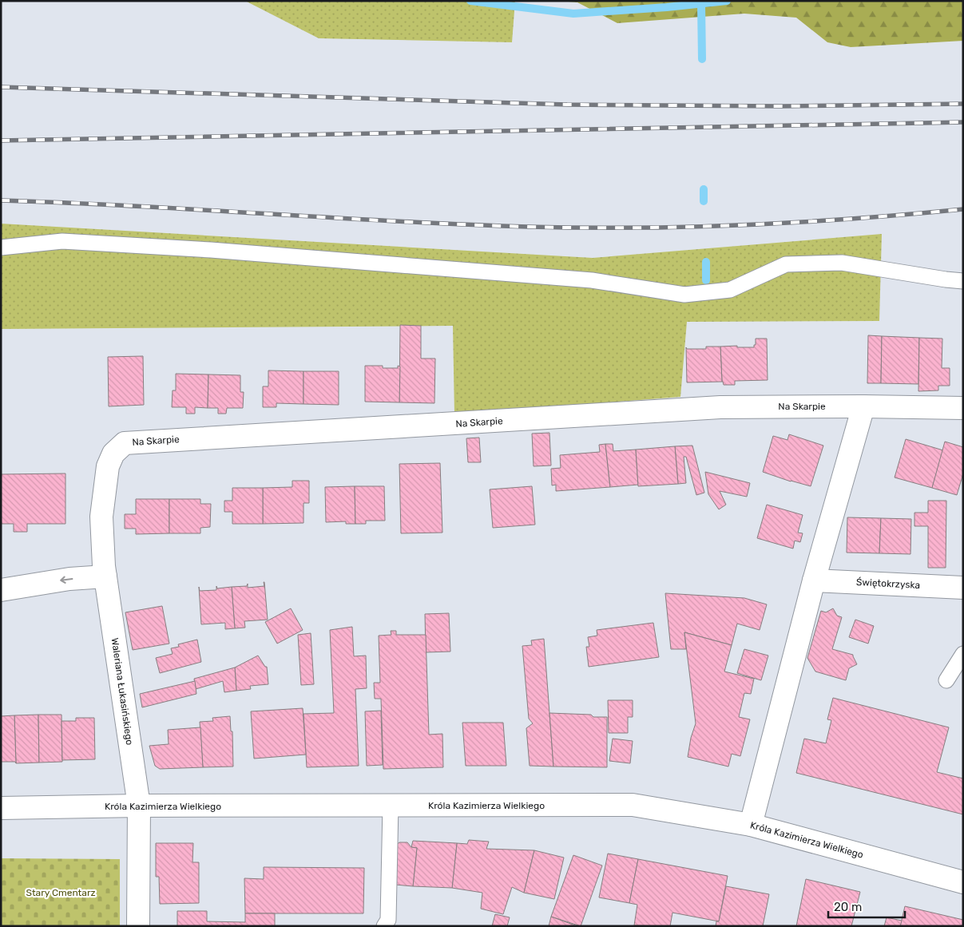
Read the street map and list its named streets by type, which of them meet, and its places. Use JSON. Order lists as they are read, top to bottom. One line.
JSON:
{"streets":{"street":["Na Skarpie","Świętokrzyska","Waleriana Łukasińskiego","Króla Kazimierza Wielkiego"]},"crossings":[["Na Skarpie","Waleriana Łukasińskiego"],["Waleriana Łukasińskiego","Króla Kazimierza Wielkiego"]],"parks":["Stary Cmentarz"],"scale_bar":"20 m"}
